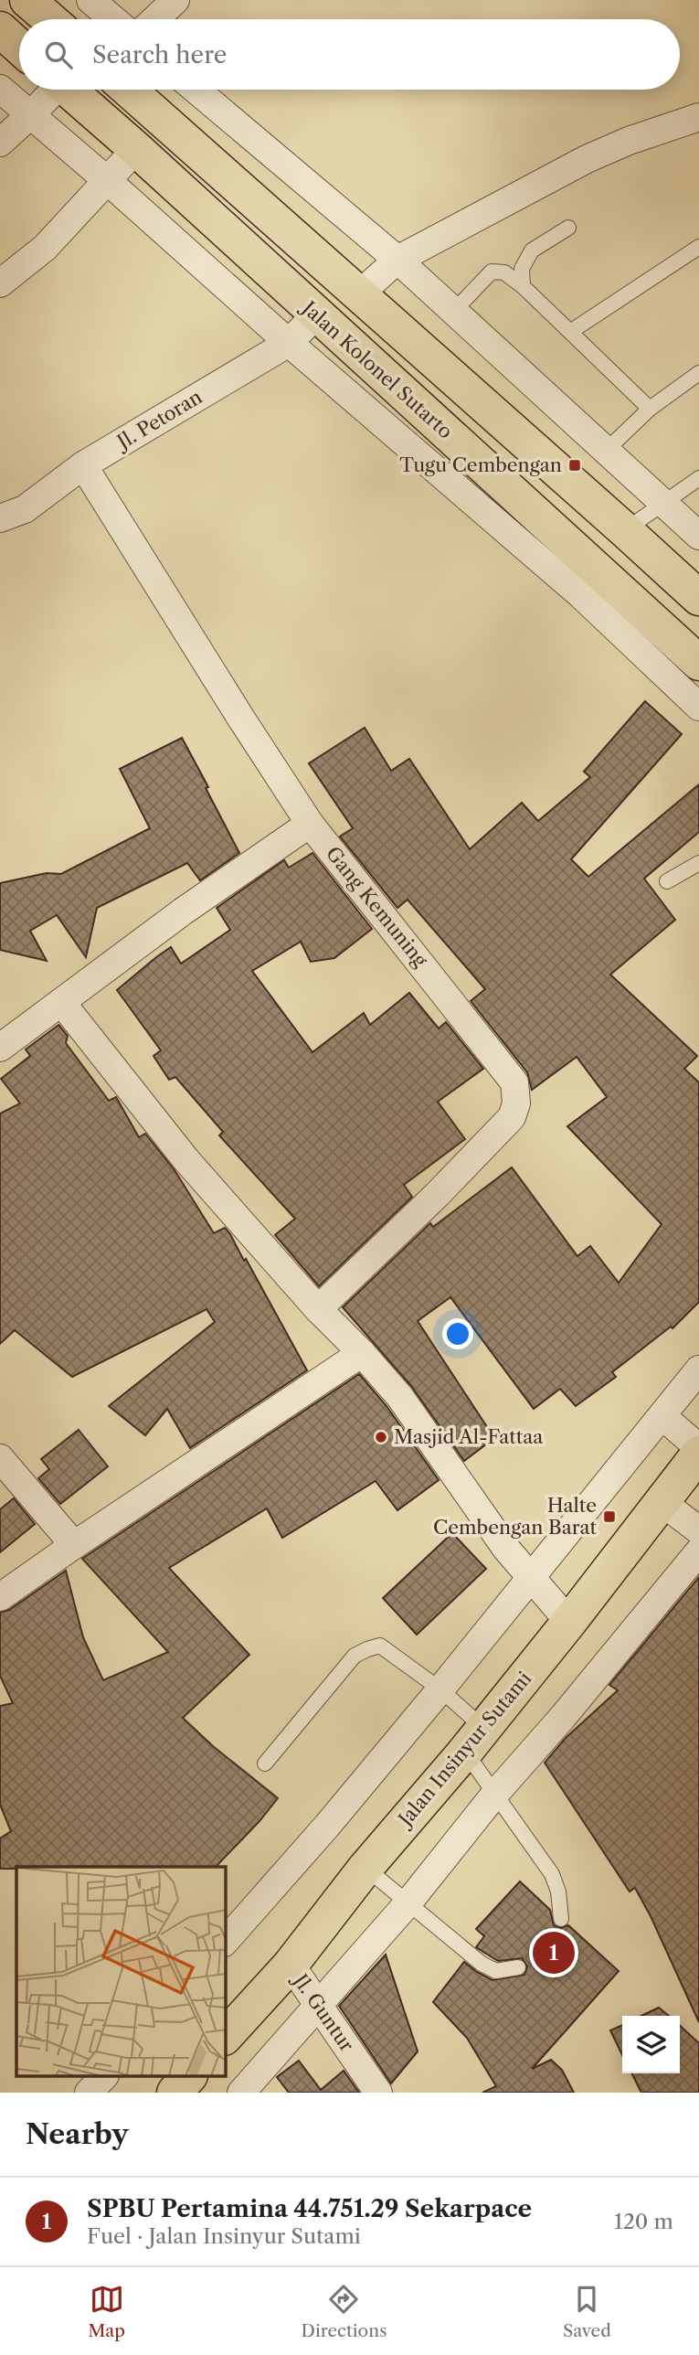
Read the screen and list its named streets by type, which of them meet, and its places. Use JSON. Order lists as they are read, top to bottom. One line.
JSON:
{"streets":{"main road":["Jalan Kolonel Sutarto","Jalan Insinyur Sutami"],"street":["Jl. Petoran","Gang Kemuning","Jl. Guntur"]},"crossings":[["Jalan Kolonel Sutarto","Jl. Petoran"],["Jl. Petoran","Gang Kemuning"],["Jalan Insinyur Sutami","Jl. Guntur"]],"places":{"transit":["Tugu Cembengan","Halte Cembengan Barat"],"other":["Masjid Al-Fattaa"]},"page":{"search":"Search here","pins":"1","heading":"Nearby","list":[{"mark":"1","name":"SPBU Pertamina 44.751.29 Sekarpace","note":"Fuel · Jalan Insinyur Sutami","value":"120 m"}],"nav":["Map","Directions","Saved"]}}
